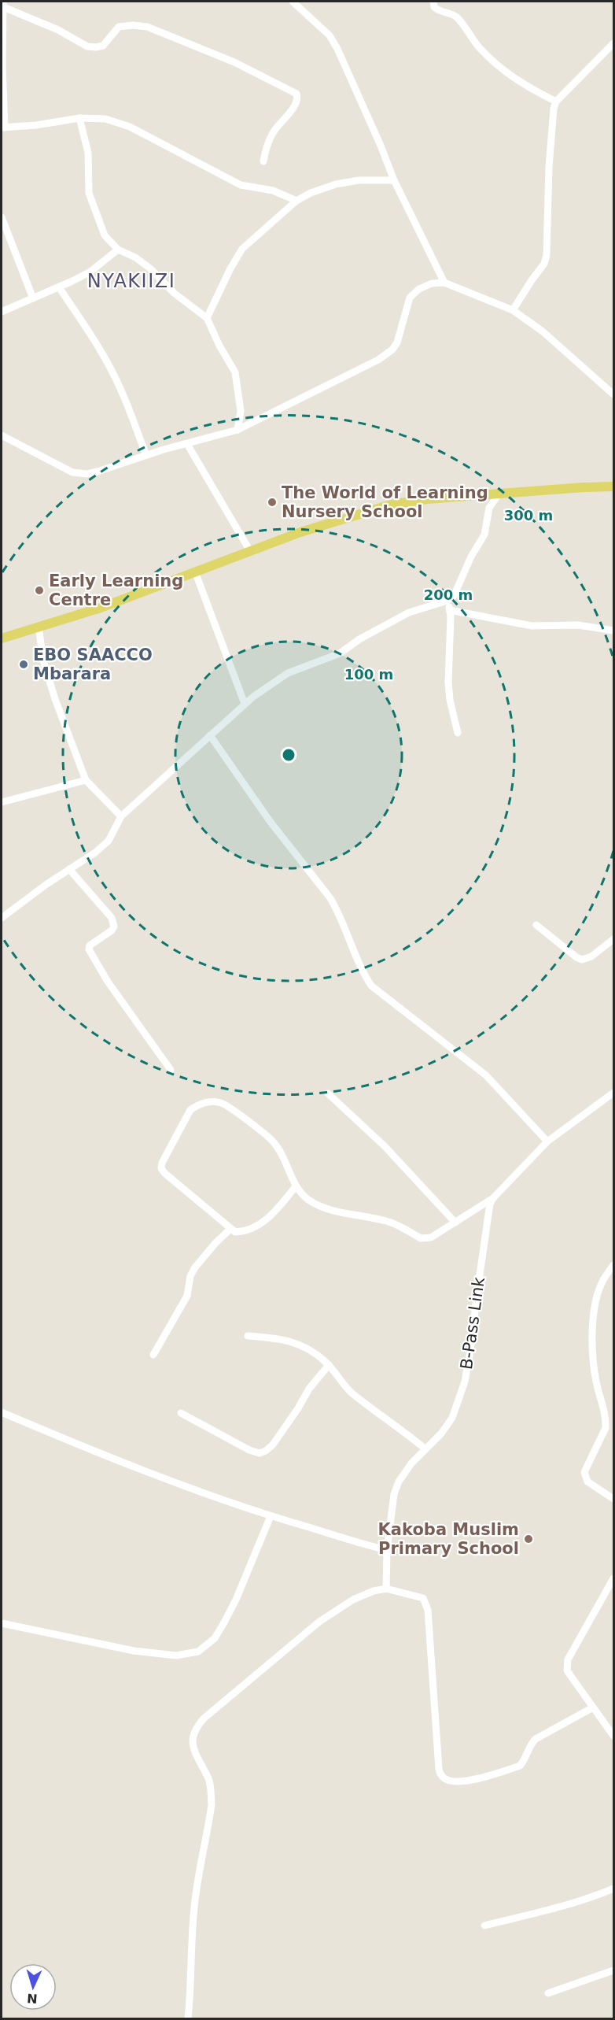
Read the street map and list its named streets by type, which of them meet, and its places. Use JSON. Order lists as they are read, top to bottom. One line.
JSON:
{"streets":{"street":["B-Pass Link"]},"districts":["NYAKIIZI"],"places":["The World of Learning Nursery School","Early Learning Centre","EBO SAACCO Mbarara","Kakoba Muslim Primary School"],"north":"bottom","rings":["300 m","200 m","100 m"]}
